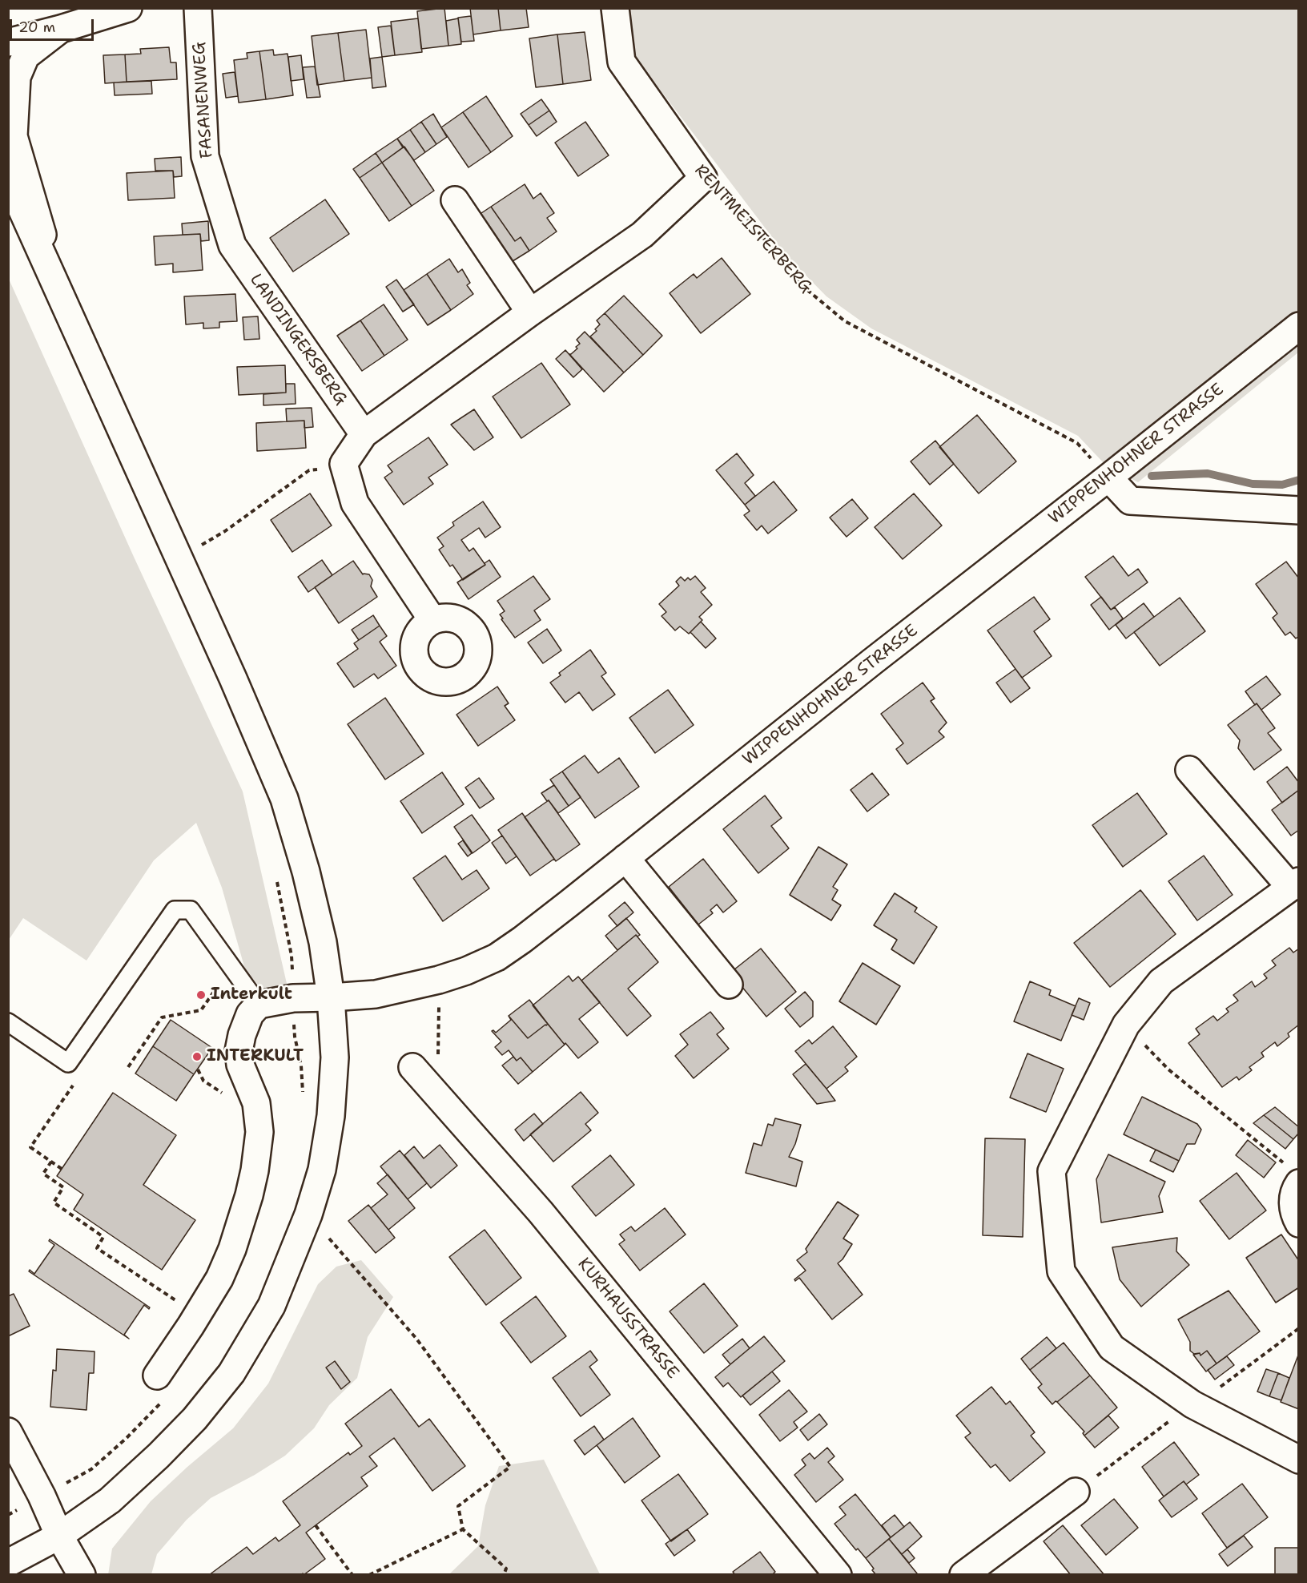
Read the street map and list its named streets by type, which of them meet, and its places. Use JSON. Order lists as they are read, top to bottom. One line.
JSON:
{"streets":{"street":["FASANENWEG","RENTMEISTERBERG","LANDINGERSBERG","WIPPENHOHNER STRASSE","KURHAUSSTRASSE"]},"crossings":[["FASANENWEG","LANDINGERSBERG"],["RENTMEISTERBERG","WIPPENHOHNER STRASSE"]],"places":["Interkult","INTERKULT"],"scale_bar":"20 m"}
